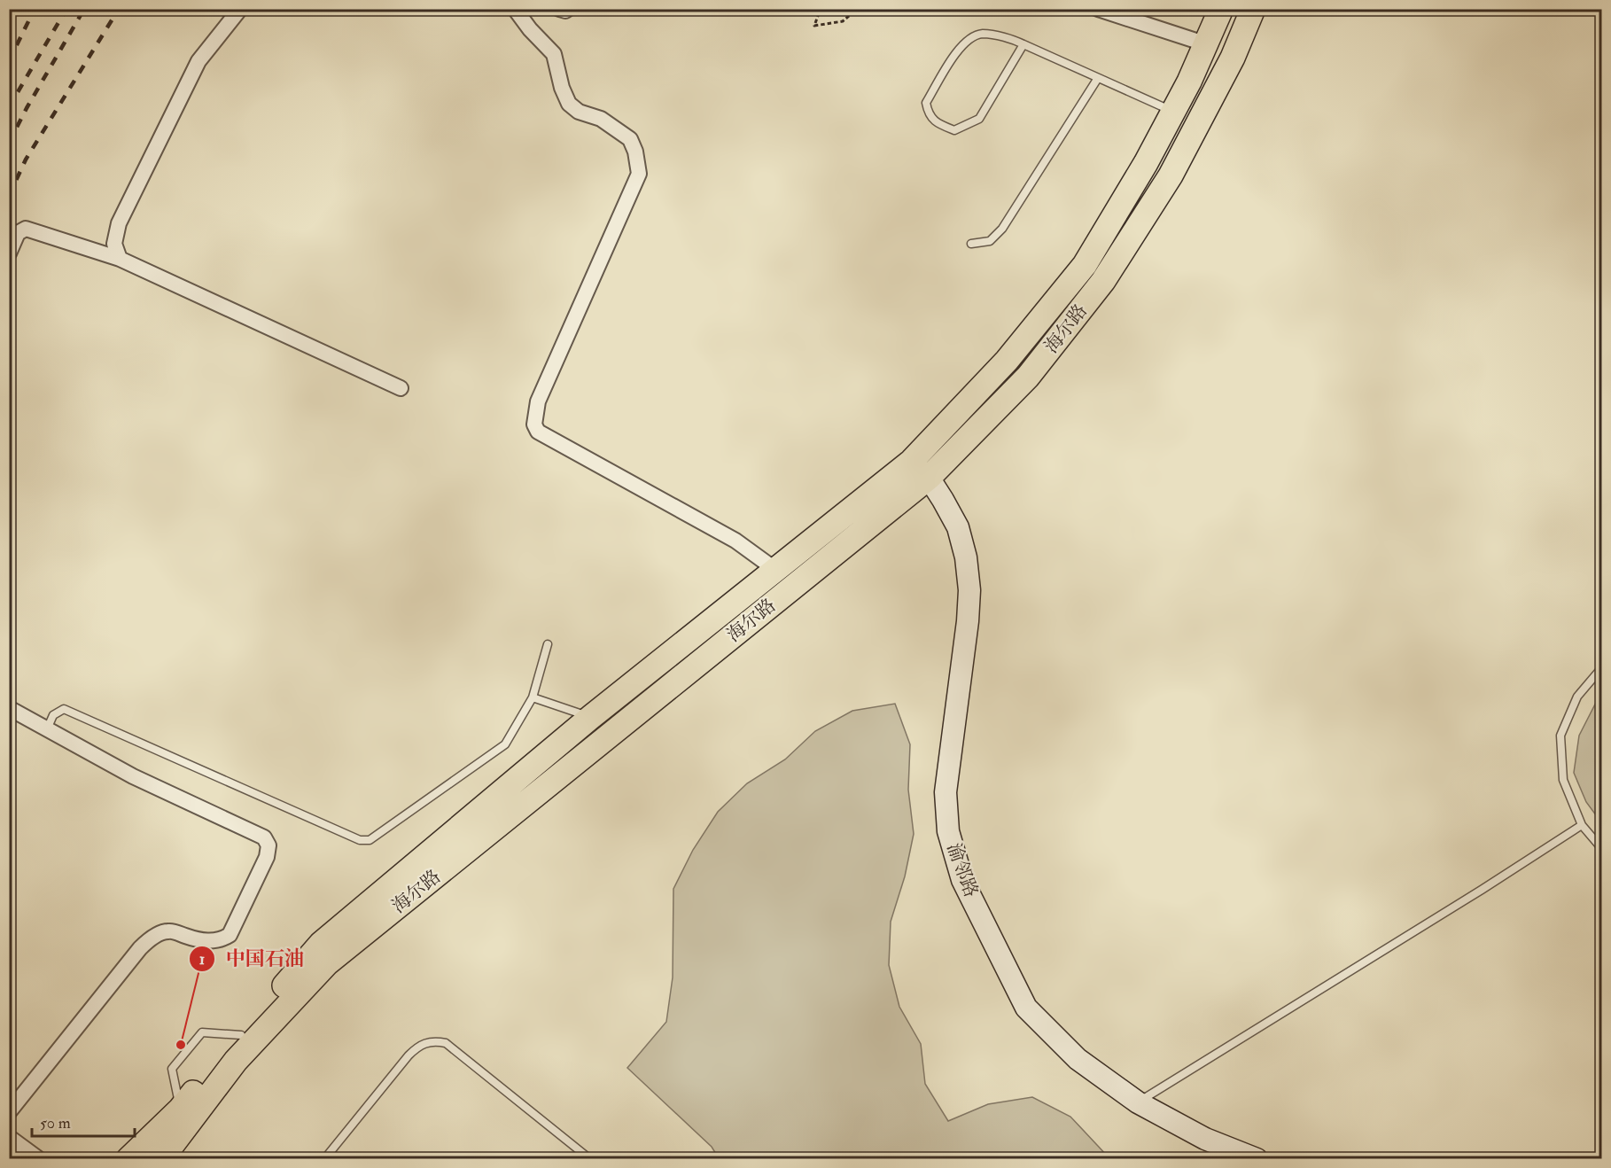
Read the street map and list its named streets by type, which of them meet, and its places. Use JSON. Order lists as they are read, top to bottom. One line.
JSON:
{"streets":{"main road":["海尔路","渝邻路"]},"crossings":[["海尔路","渝邻路"]],"places":["中国石油"],"scale_bar":"50 m"}
